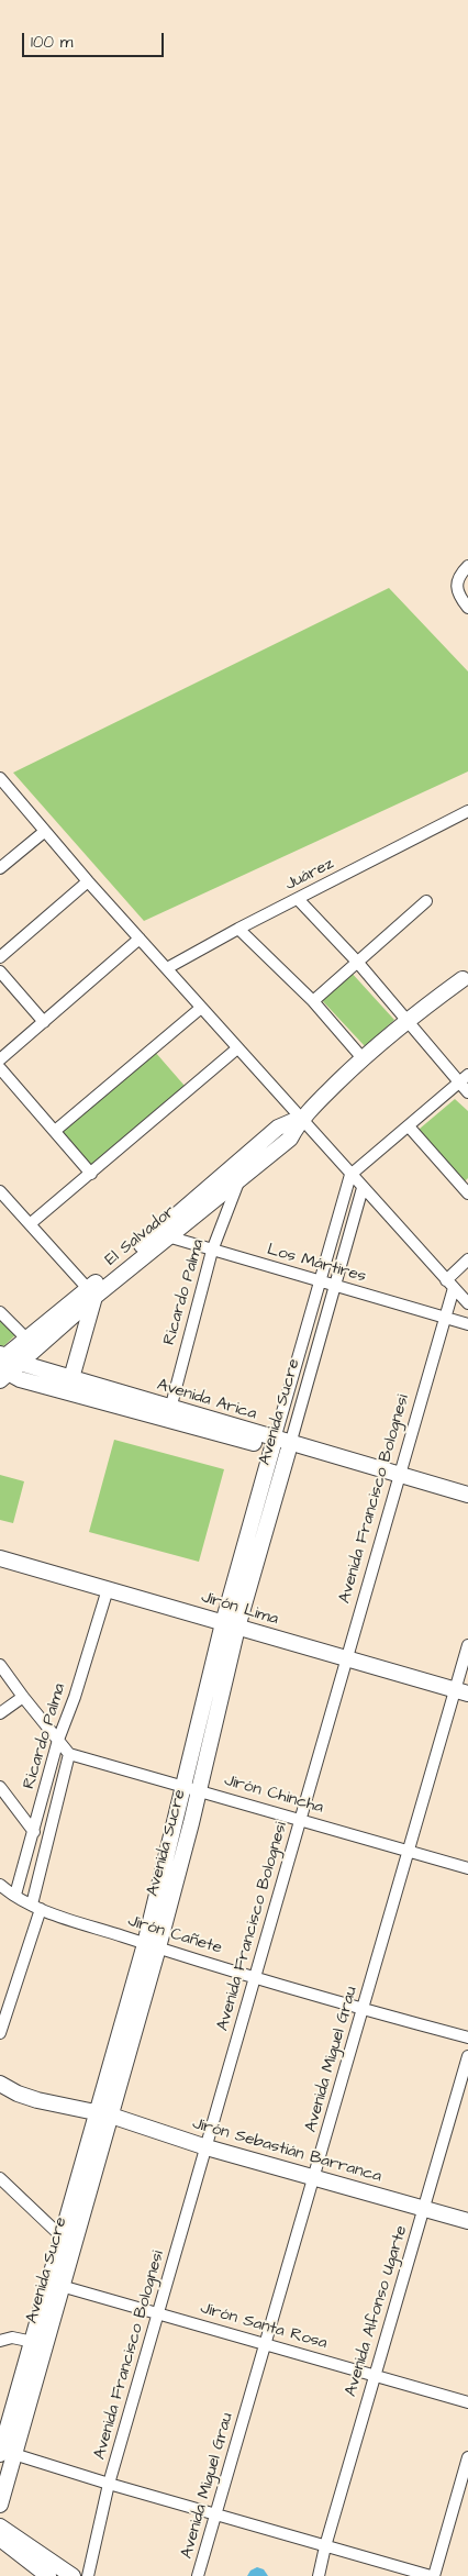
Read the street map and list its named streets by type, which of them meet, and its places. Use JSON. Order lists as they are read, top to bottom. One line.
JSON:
{"streets":{"street":["Juárez","El Salvador","Los Mártires","Ricardo Palma","Avenida Arica","Avenida Sucre","Avenida Francisco Bolognesi","Jirón Lima","Jirón Chincha","Jirón Cañete","Avenida Miguel Grau","Jirón Sebastián Barranca","Avenida Alfonso Ugarte","Jirón Santa Rosa"]},"crossings":[["El Salvador","Los Mártires"],["El Salvador","Ricardo Palma"],["El Salvador","Avenida Arica"],["Los Mártires","Ricardo Palma"],["Los Mártires","Avenida Sucre"],["Los Mártires","Avenida Francisco Bolognesi"],["Ricardo Palma","Avenida Arica"],["Ricardo Palma","Jirón Lima"],["Ricardo Palma","Jirón Chincha"],["Ricardo Palma","Jirón Cañete"],["Avenida Arica","Avenida Sucre"],["Avenida Arica","Avenida Francisco Bolognesi"],["Avenida Sucre","Jirón Lima"],["Avenida Sucre","Jirón Chincha"],["Avenida Sucre","Jirón Cañete"],["Avenida Sucre","Jirón Sebastián Barranca"],["Avenida Sucre","Jirón Santa Rosa"],["Avenida Francisco Bolognesi","Jirón Lima"],["Avenida Francisco Bolognesi","Jirón Chincha"],["Avenida Francisco Bolognesi","Jirón Cañete"],["Avenida Francisco Bolognesi","Jirón Sebastián Barranca"],["Avenida Francisco Bolognesi","Jirón Santa Rosa"],["Jirón Lima","Avenida Miguel Grau"],["Jirón Chincha","Avenida Miguel Grau"],["Jirón Cañete","Avenida Miguel Grau"],["Avenida Miguel Grau","Jirón Sebastián Barranca"],["Avenida Miguel Grau","Jirón Santa Rosa"],["Jirón Sebastián Barranca","Avenida Alfonso Ugarte"],["Avenida Alfonso Ugarte","Jirón Santa Rosa"]],"scale_bar":"100 m"}
